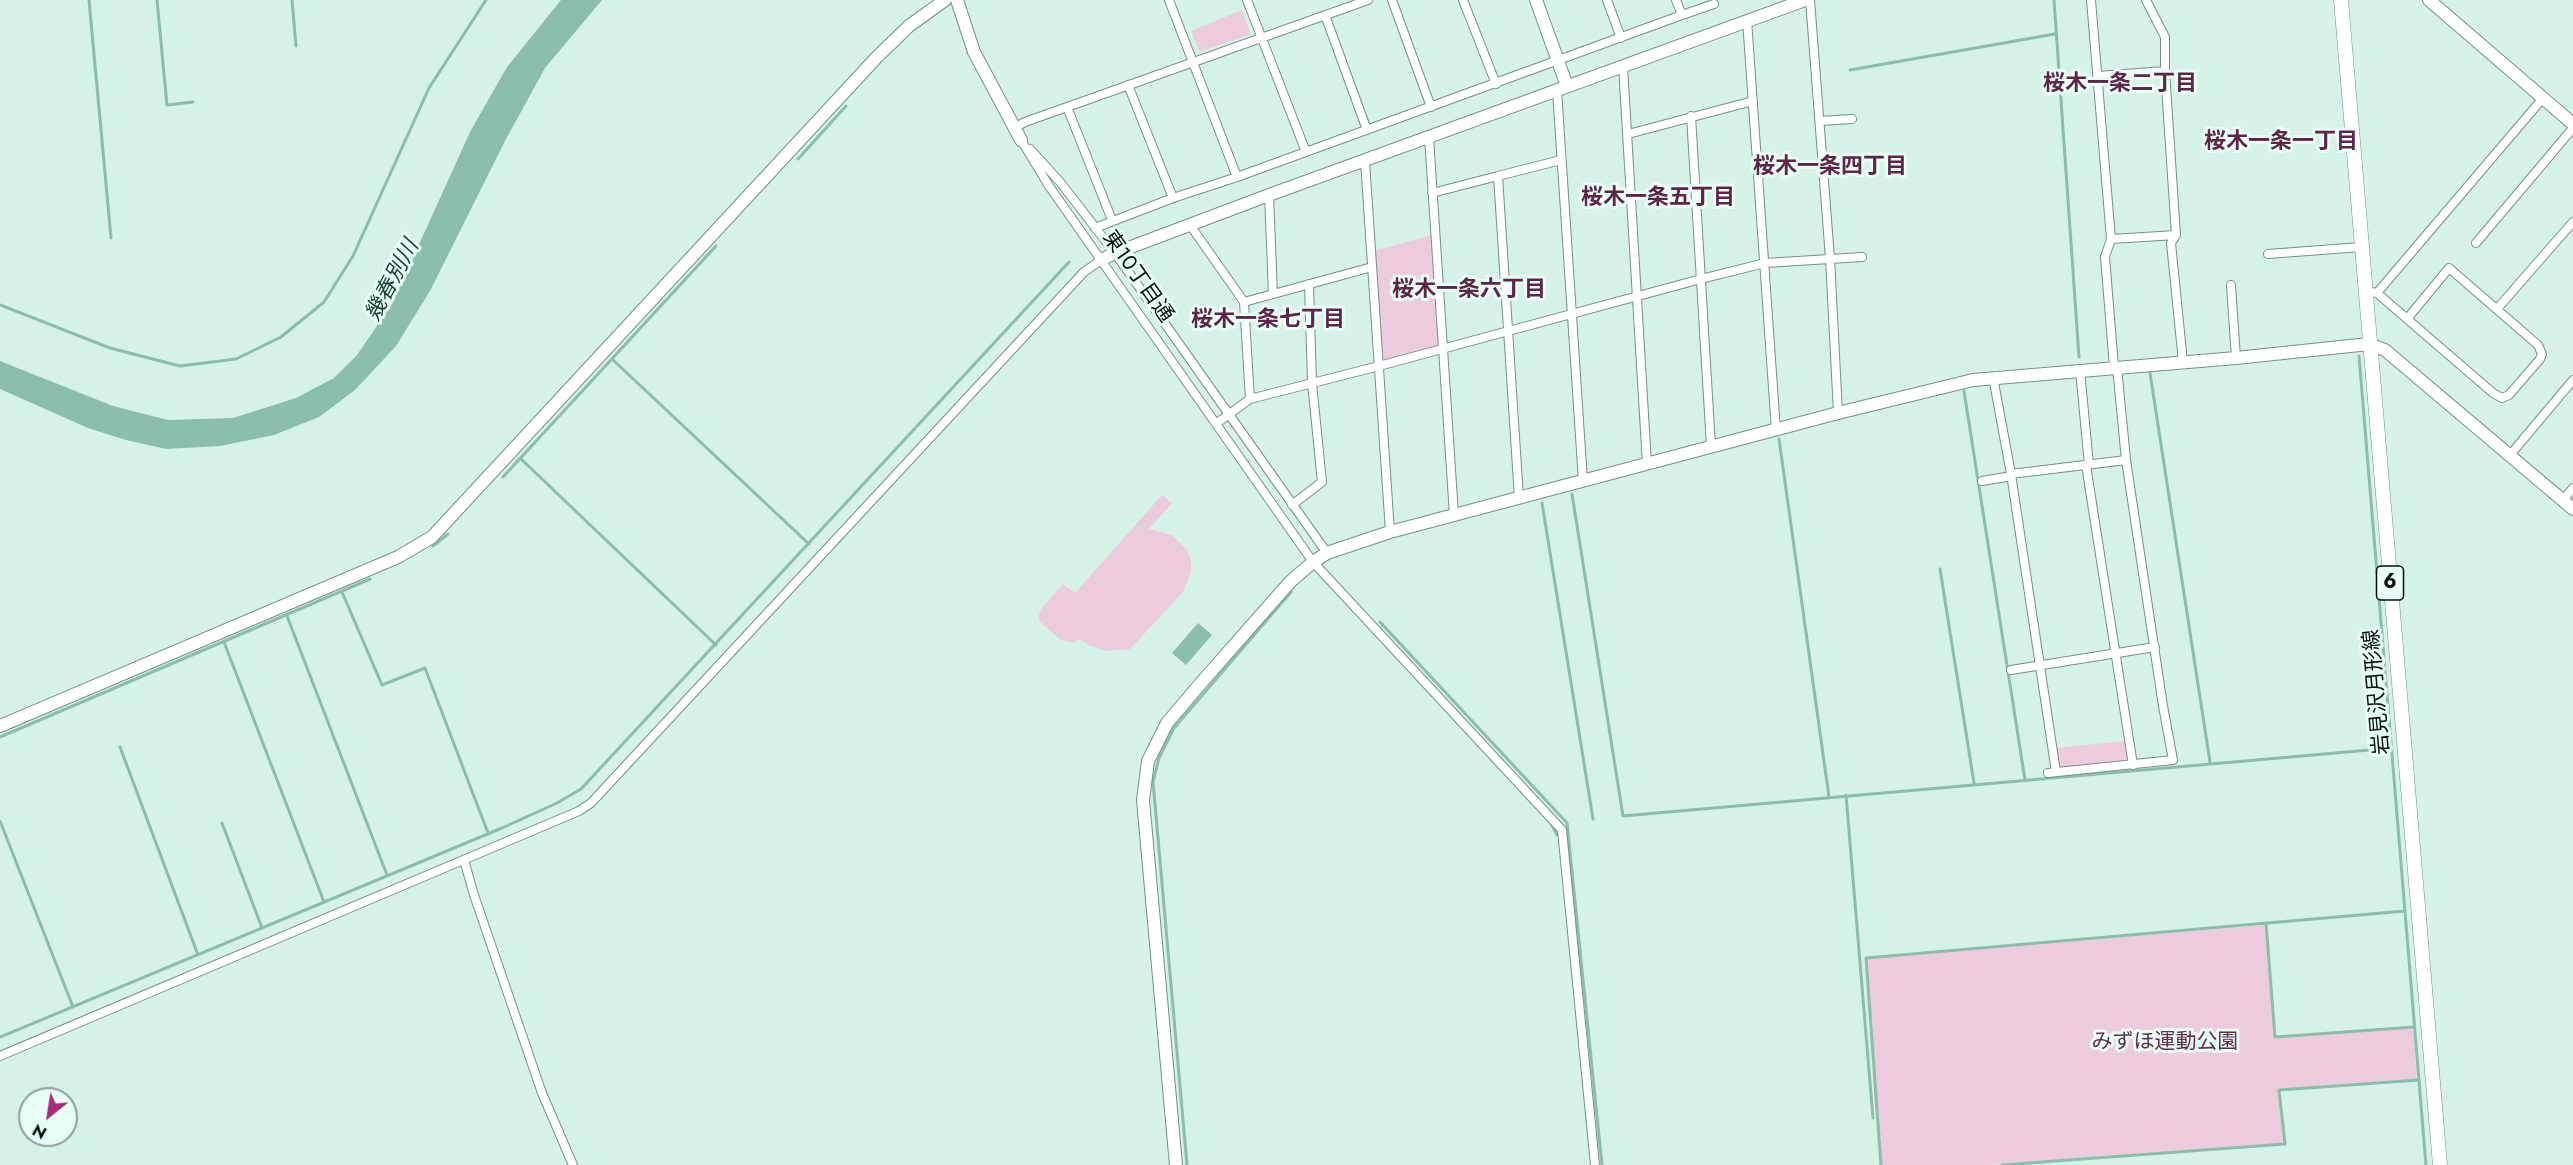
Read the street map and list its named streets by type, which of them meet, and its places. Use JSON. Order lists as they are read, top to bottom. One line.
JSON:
{"streets":{"main road":["6","岩見沢月形線"],"street":["東10丁目通"]},"districts":["桜木一条二丁目","桜木一条一丁目","桜木一条四丁目","桜木一条五丁目","桜木一条六丁目","桜木一条七丁目"],"water":["幾春別川"],"parks":["みずほ運動公園"],"north":"bottom left"}
